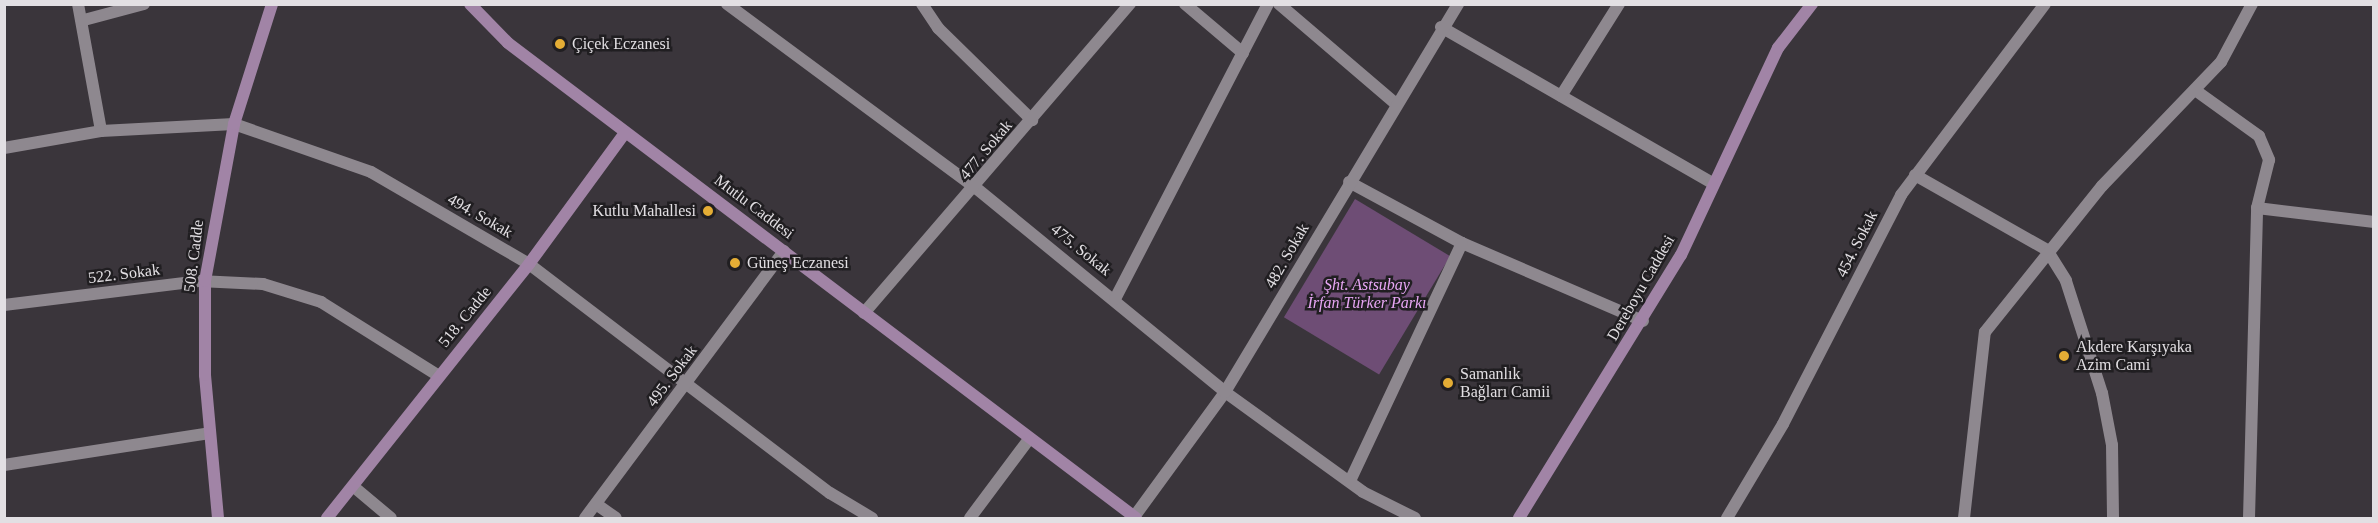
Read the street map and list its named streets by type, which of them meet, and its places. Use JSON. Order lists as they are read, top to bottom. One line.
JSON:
{"streets":{"street":["477. Sokak","Mutlu Caddesi","494. Sokak","454. Sokak","475. Sokak","508. Cadde","482. Sokak","522. Sokak","Dereboyu Caddesi","518. Cadde","495. Sokak"]},"crossings":[["477. Sokak","Mutlu Caddesi"],["477. Sokak","475. Sokak"],["Mutlu Caddesi","482. Sokak"],["Mutlu Caddesi","518. Cadde"],["Mutlu Caddesi","495. Sokak"],["494. Sokak","508. Cadde"],["494. Sokak","518. Cadde"],["494. Sokak","495. Sokak"],["475. Sokak","482. Sokak"],["508. Cadde","522. Sokak"],["522. Sokak","518. Cadde"]],"parks":["Şht. Astsubay İrfan Türker Parkı"],"places":["Çiçek Eczanesi","Kutlu Mahallesi","Güneş Eczanesi","Akdere Karşıyaka Azim Cami","Samanlık Bağları Camii"]}
